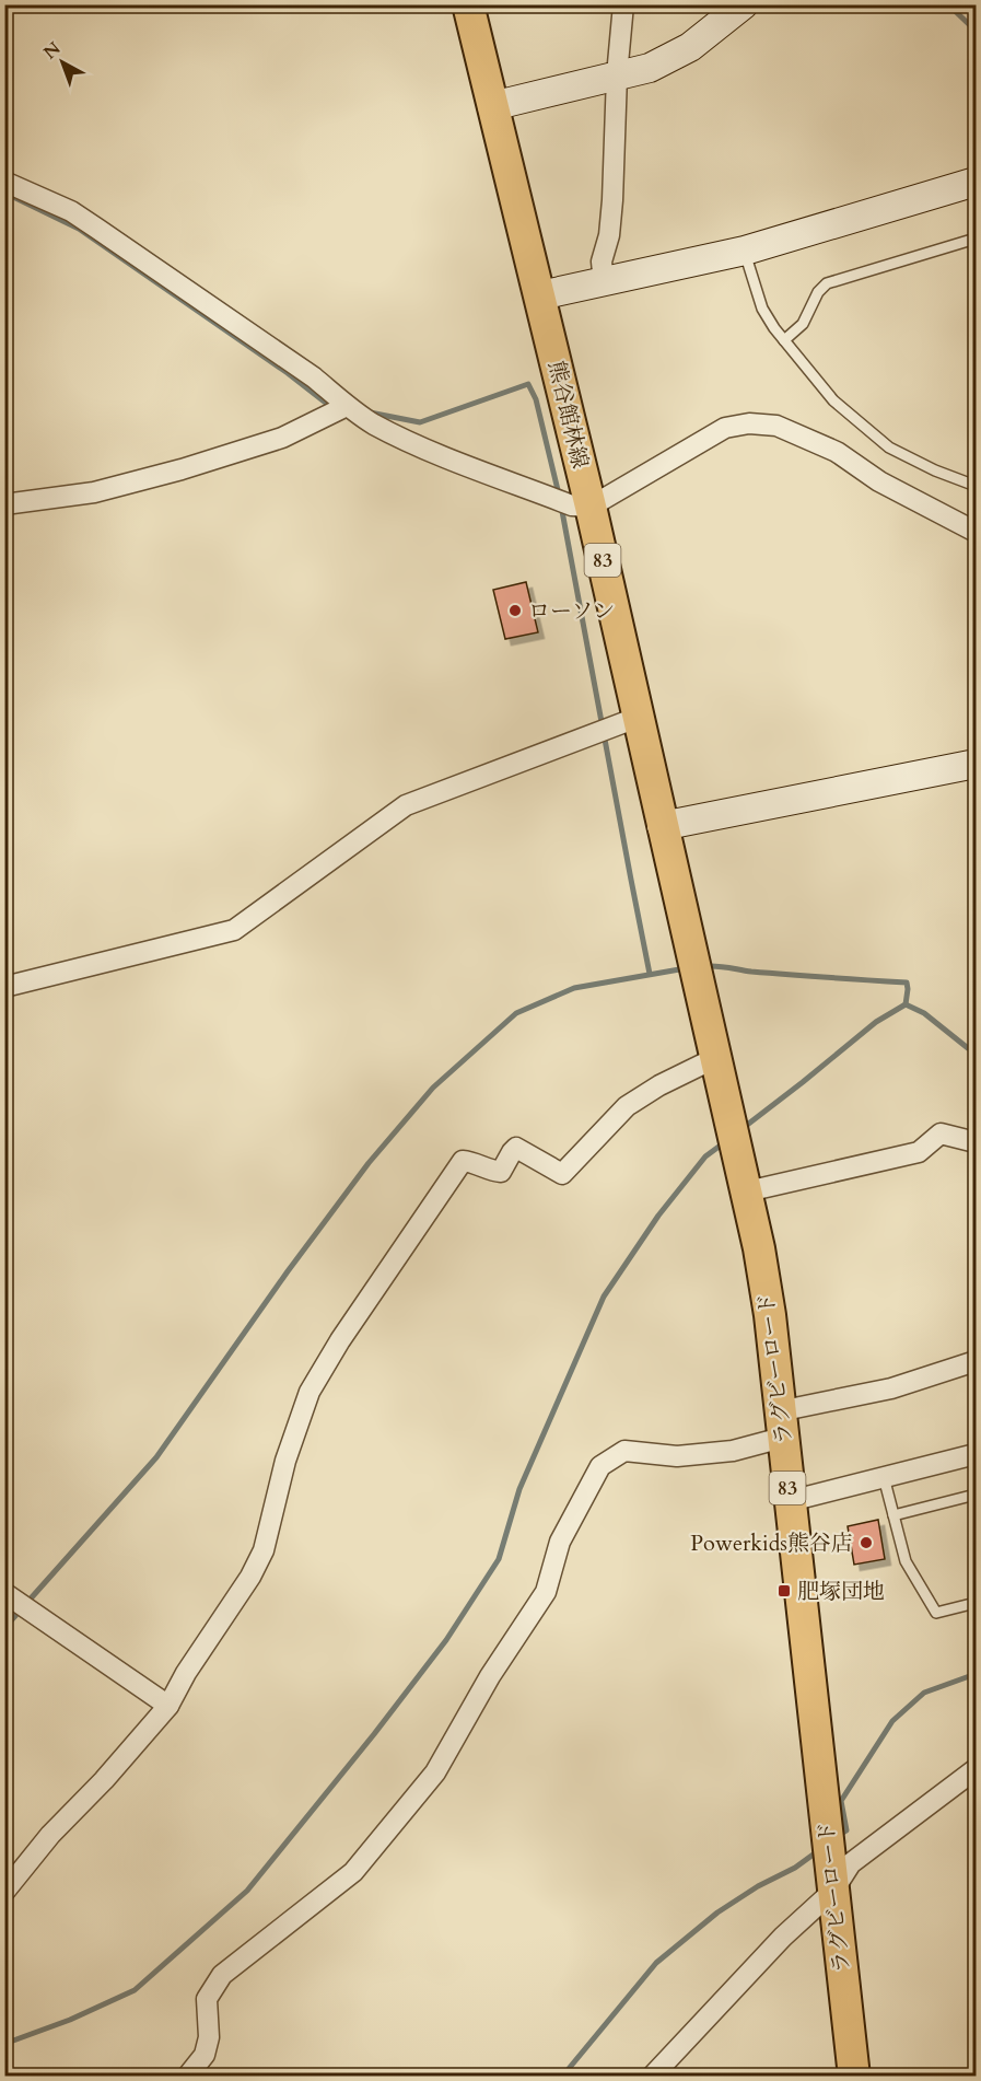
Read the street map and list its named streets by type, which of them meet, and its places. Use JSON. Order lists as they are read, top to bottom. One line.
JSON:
{"streets":{"main road":["熊谷館林線","83","ラグビーロード"]},"crossings":[["熊谷館林線","ラグビーロード"]],"places":{"other":["ローソン","Powerkids熊谷店"],"transit":["肥塚団地"]},"north":"top left"}
